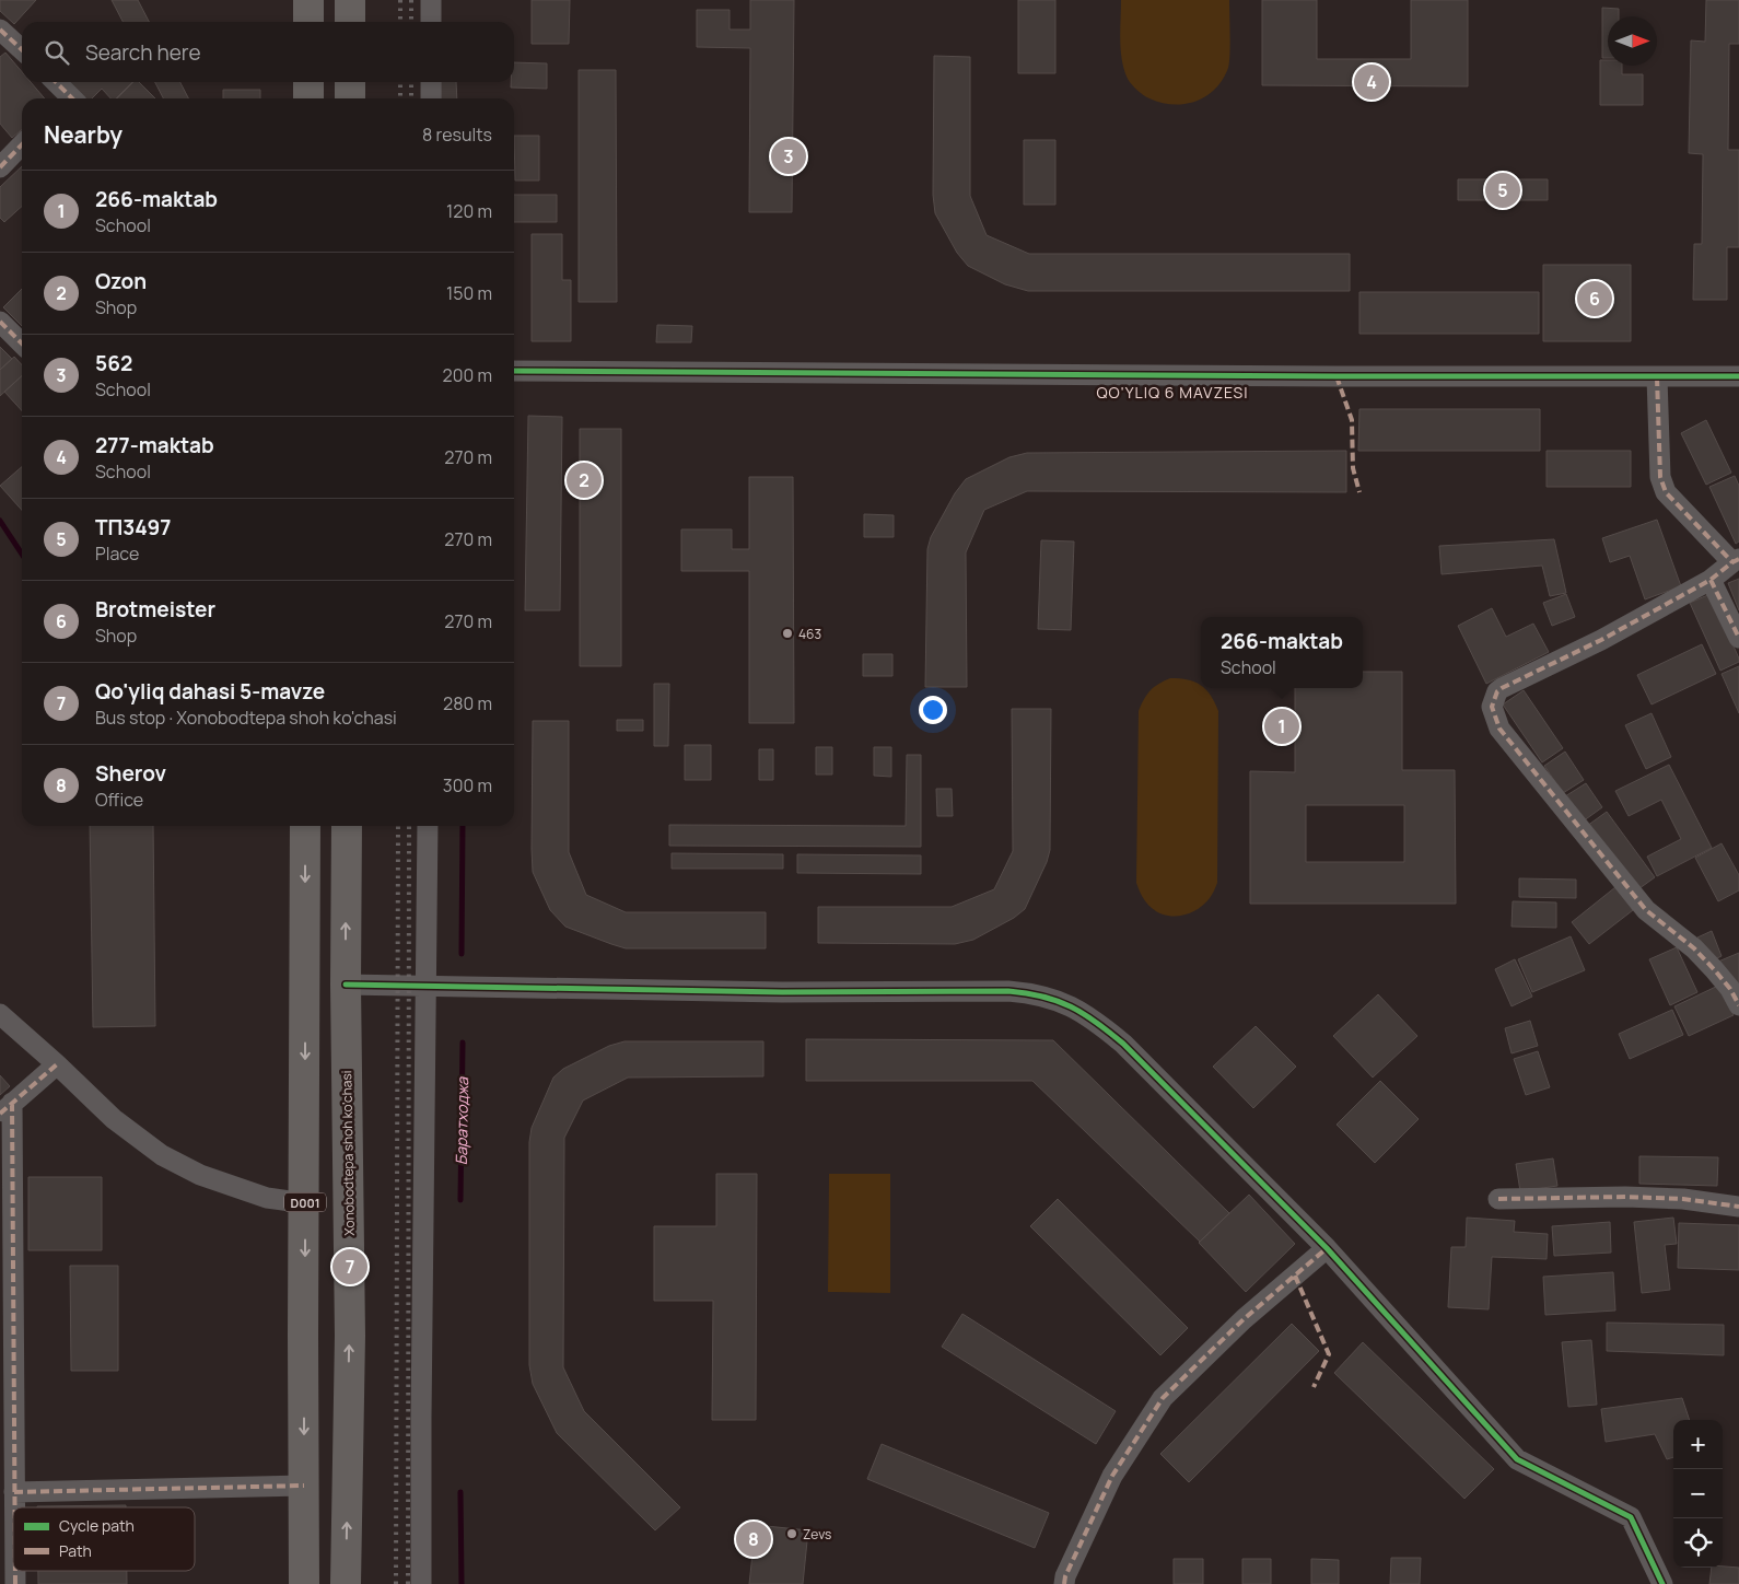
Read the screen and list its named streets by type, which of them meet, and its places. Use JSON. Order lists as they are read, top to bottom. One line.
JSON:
{"streets":{"highway":["Xonobodtepa shoh ko'chasi","D001"]},"districts":["QO'YLIQ 6 MAVZESI"],"water":["Баратходжа"],"places":["463","Zevs"],"legend":["Cycle path","Path"],"north":"right","page":{"search":"Search here","pins":["4","3","5","6","2","1","7","8"],"heading":["Nearby","8 results"],"list":[{"mark":"1","name":"266-maktab","note":"School","value":"120 m"},{"mark":"2","name":"Ozon","note":"Shop","value":"150 m"},{"mark":"3","name":"562","note":"School","value":"200 m"},{"mark":"4","name":"277-maktab","note":"School","value":"270 m"},{"mark":"5","name":"ТП3497","note":"Place","value":"270 m"},{"mark":"6","name":"Brotmeister","note":"Shop","value":"270 m"},{"mark":"7","name":"Qo'yliq dahasi 5-mavze","note":"Bus stop · Xonobodtepa shoh ko'chasi","value":"280 m"},{"mark":"8","name":"Sherov","note":"Office","value":"300 m"}],"popup":["266-maktab","School"],"map_buttons":["+","−"]}}
